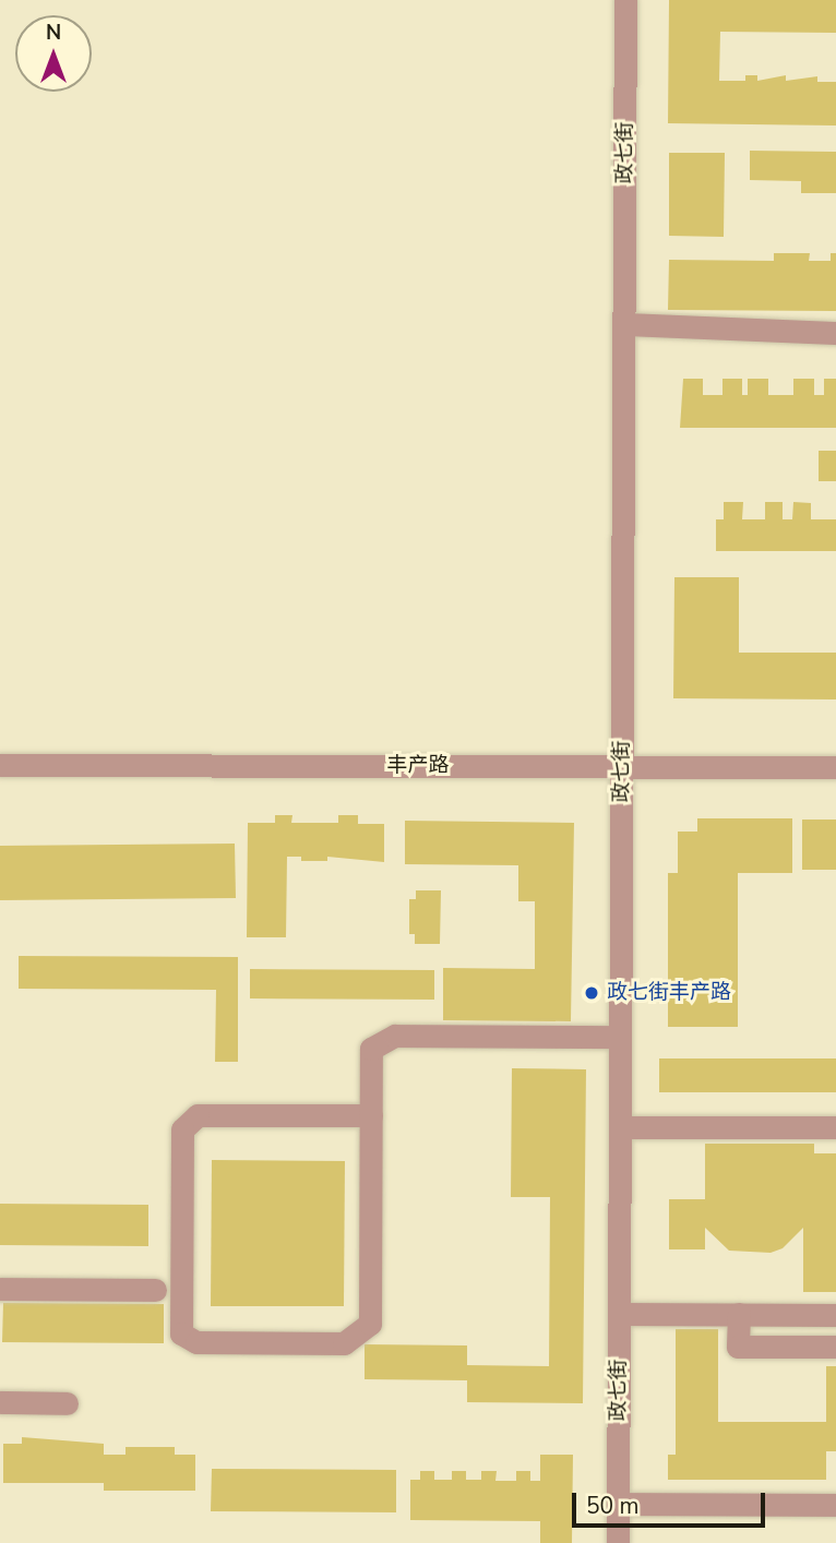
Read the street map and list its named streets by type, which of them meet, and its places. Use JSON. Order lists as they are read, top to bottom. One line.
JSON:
{"streets":{"street":["政七街","丰产路"]},"crossings":[["政七街","丰产路"]],"places":["政七街丰产路"],"scale_bar":"50 m","north":"top"}
